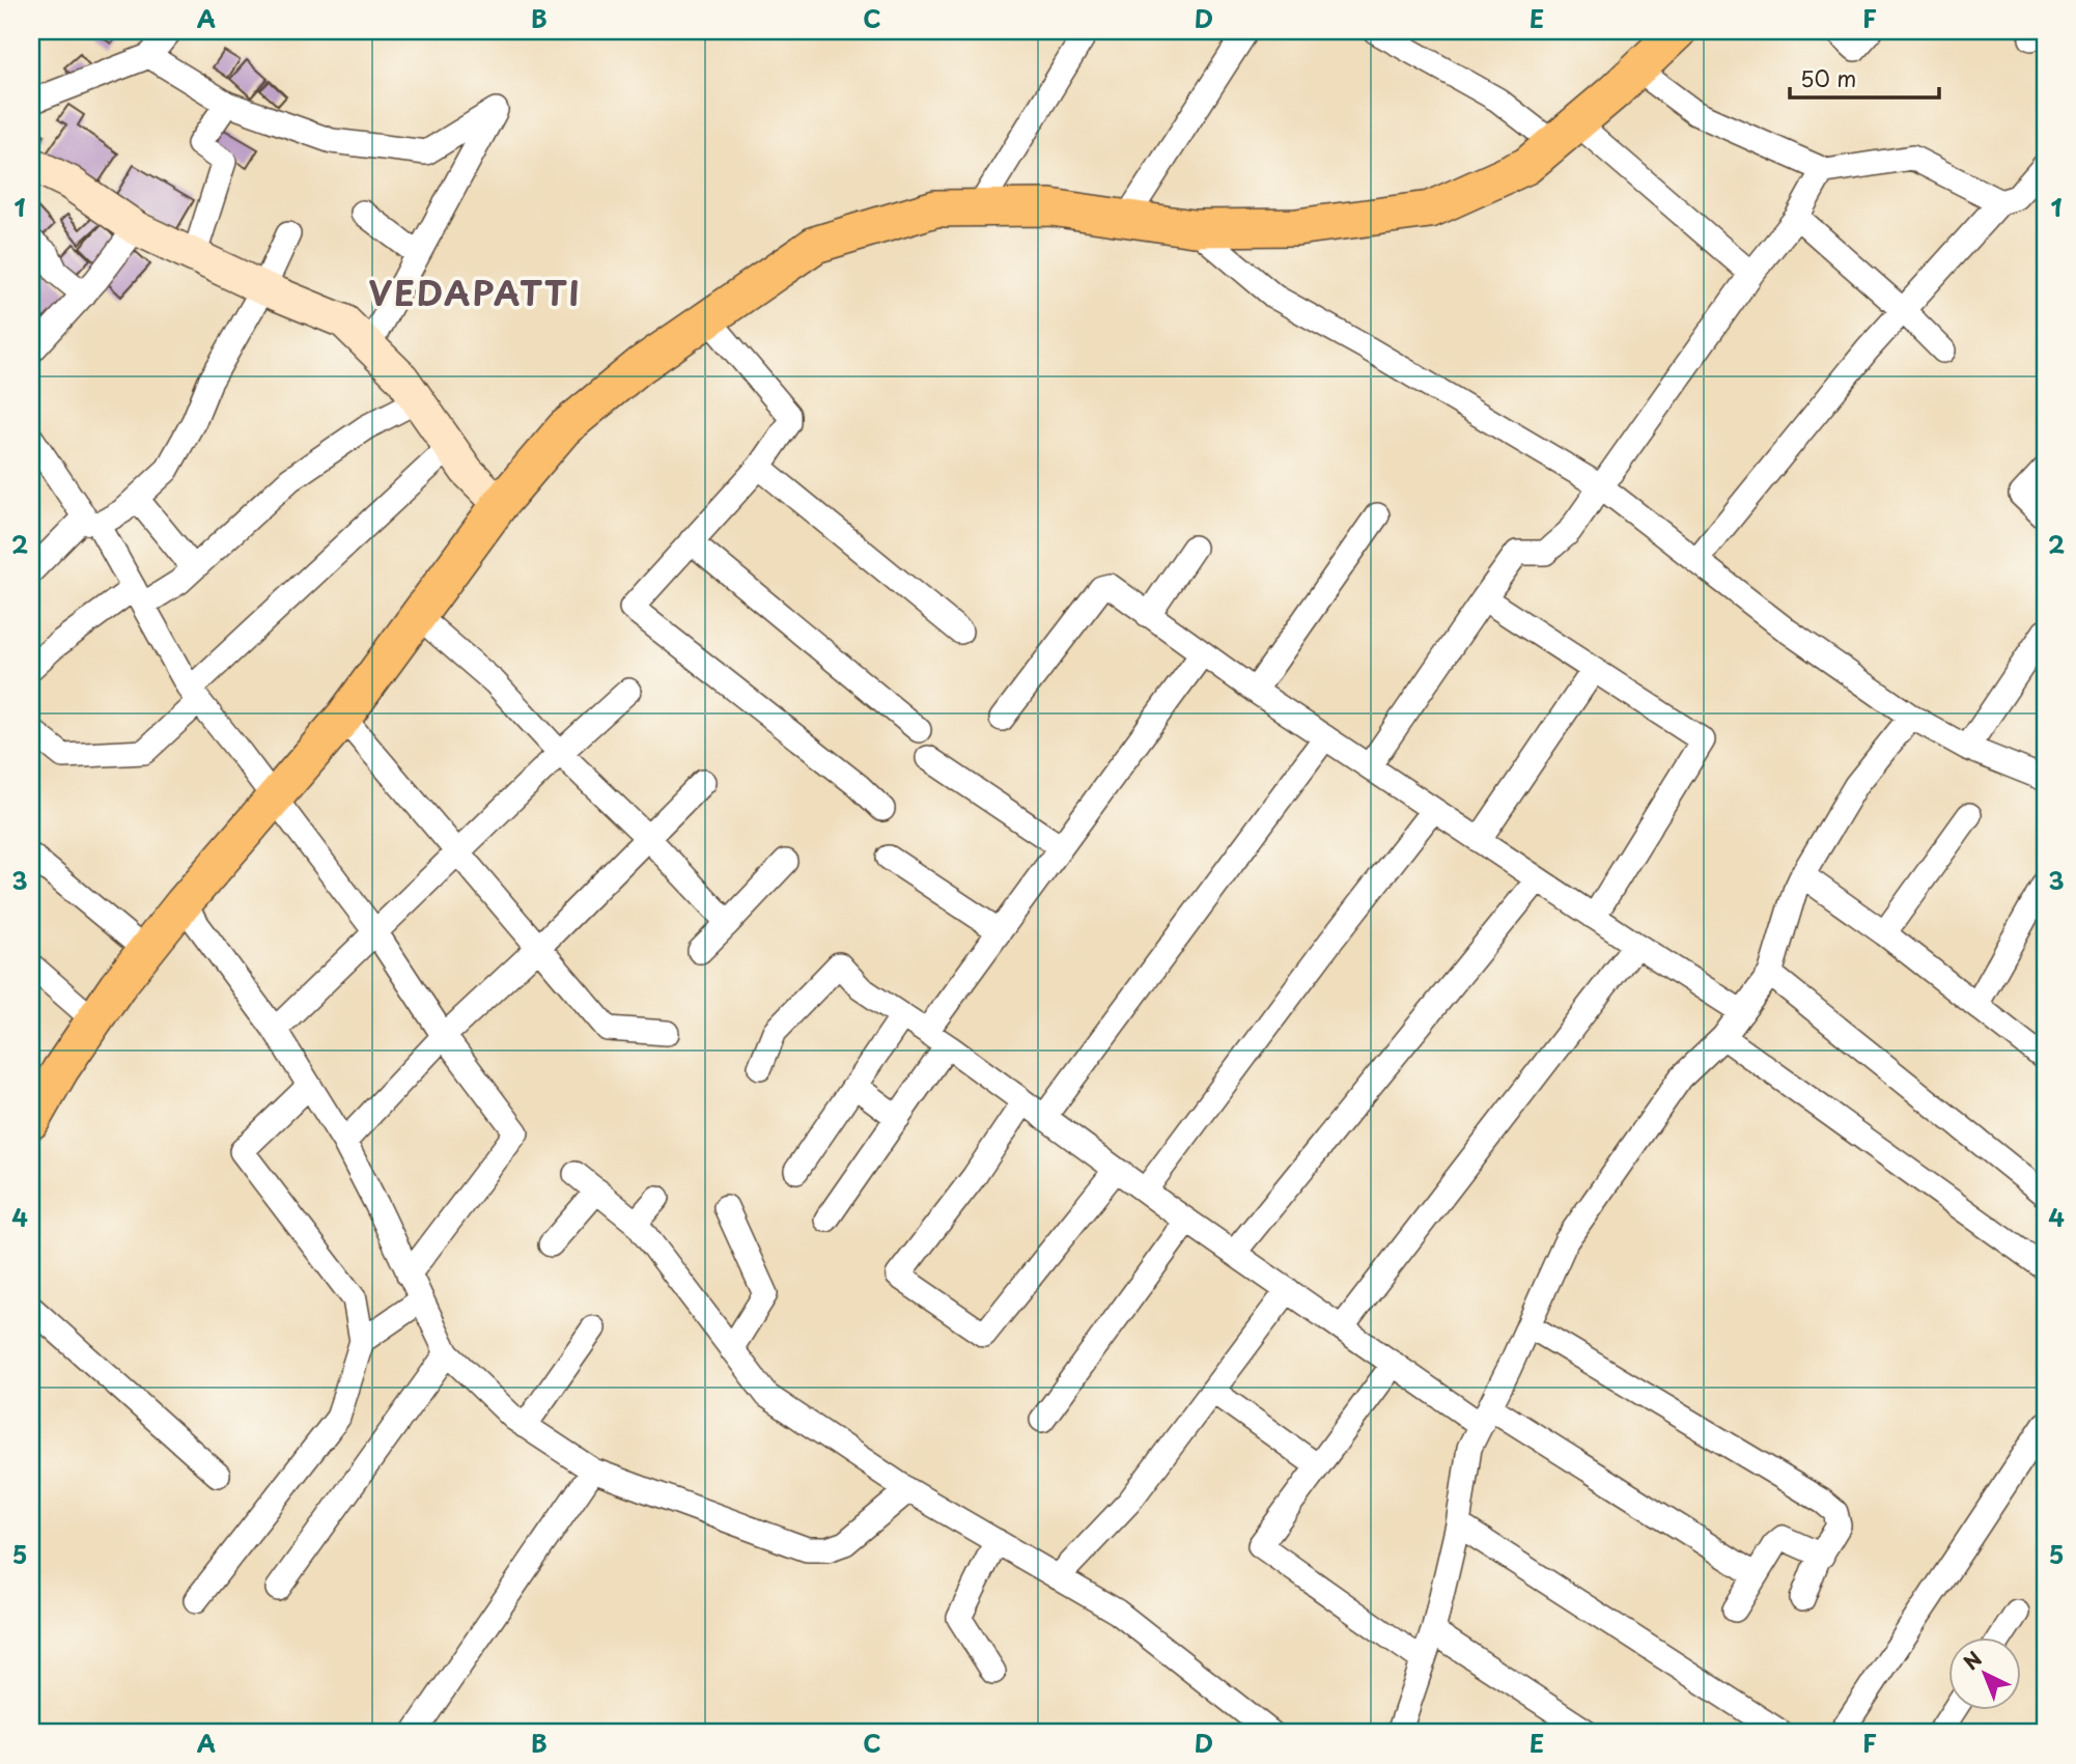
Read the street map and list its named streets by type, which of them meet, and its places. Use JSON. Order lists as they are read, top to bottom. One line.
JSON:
{"districts":["VEDAPATTI"],"scale_bar":"50 m","north":"top left","grid":{"columns":["A","B","C","D","E","F"],"rows":["1","2","3","4","5"]}}
